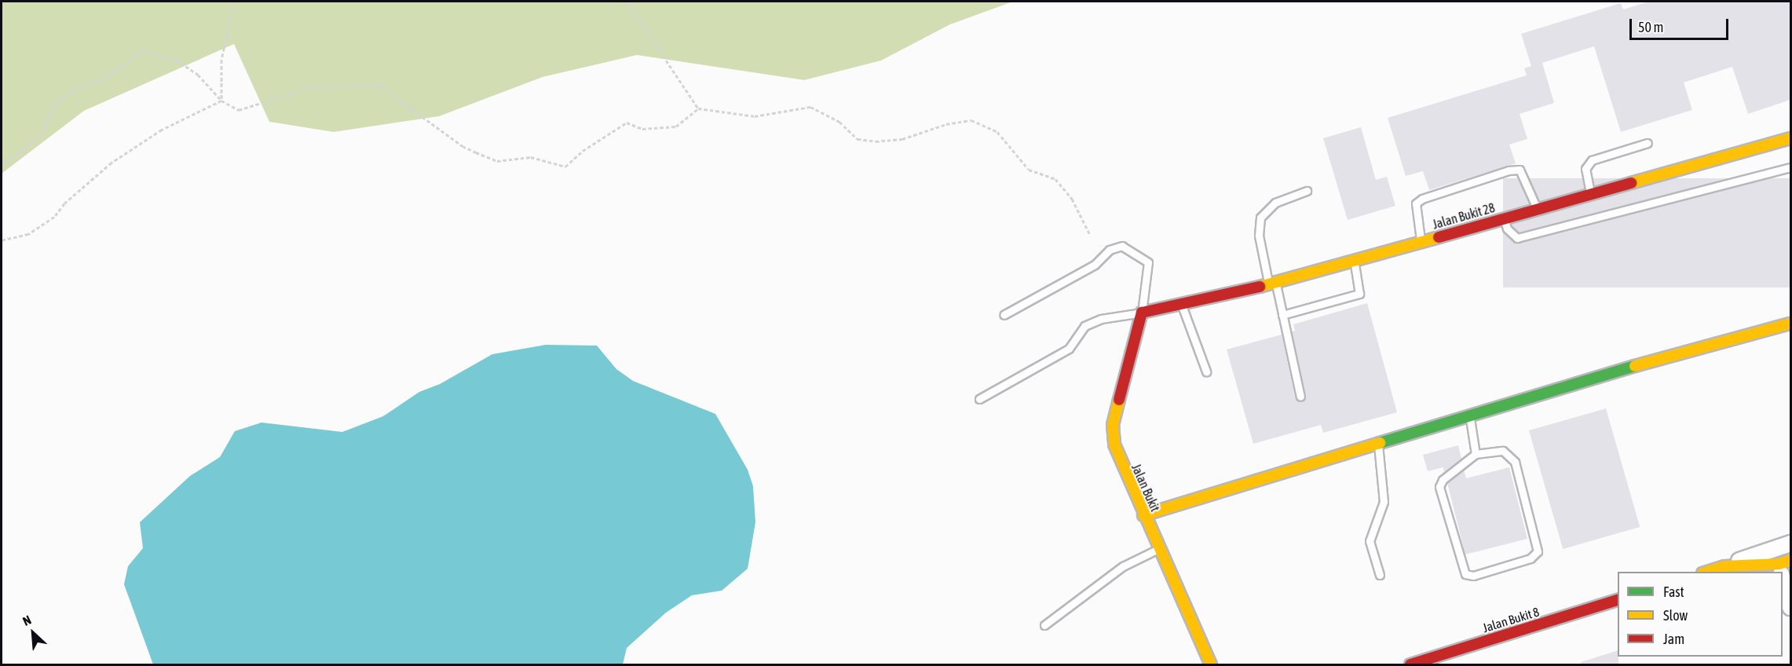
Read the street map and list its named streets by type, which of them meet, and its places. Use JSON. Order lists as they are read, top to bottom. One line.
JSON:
{"streets":{"street":["Jalan Bukit 28","Jalan Bukit","Jalan Bukit 8"]},"crossings":[["Jalan Bukit 28","Jalan Bukit"]],"legend":["Fast","Slow","Jam"],"scale_bar":"50 m","north":"top left"}
